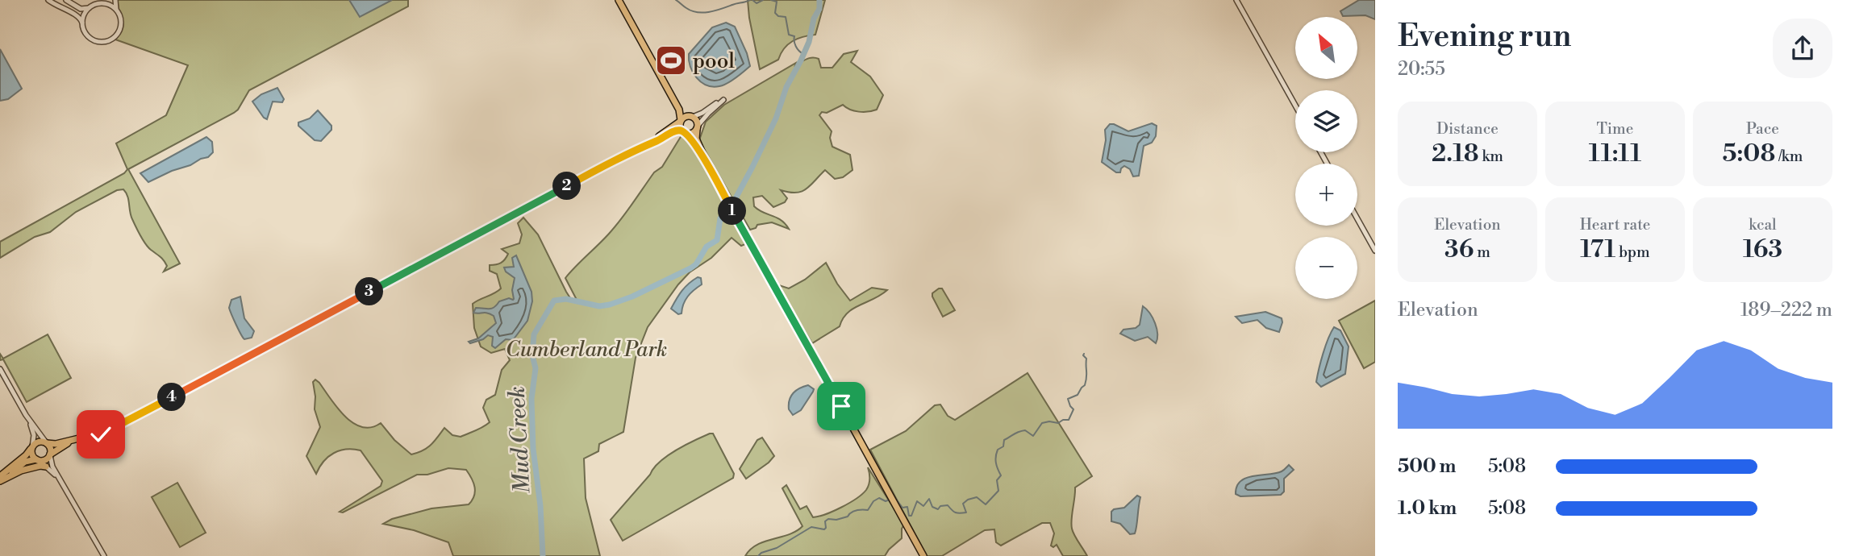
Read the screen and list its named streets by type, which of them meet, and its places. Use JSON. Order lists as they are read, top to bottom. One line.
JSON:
{"water":["Mud Creek"],"parks":["Cumberland Park"],"places":{"sports":["pool"]},"north":"top left","page":{"heading":["Evening run","20:55"],"map_buttons":["+","−"],"stats":[["Distance","2.18 km"],["Time","11:11"],["Pace","5:08 /km"],["Elevation","36 m"],["Heart rate","171 bpm"],["kcal","163"]],"pins":["2","1","3","4"],"chart":["Elevation","189–222 m"],"list":[{"name":"500 m","note":"5:08"},{"name":"1.0 km","note":"5:08"}]}}
